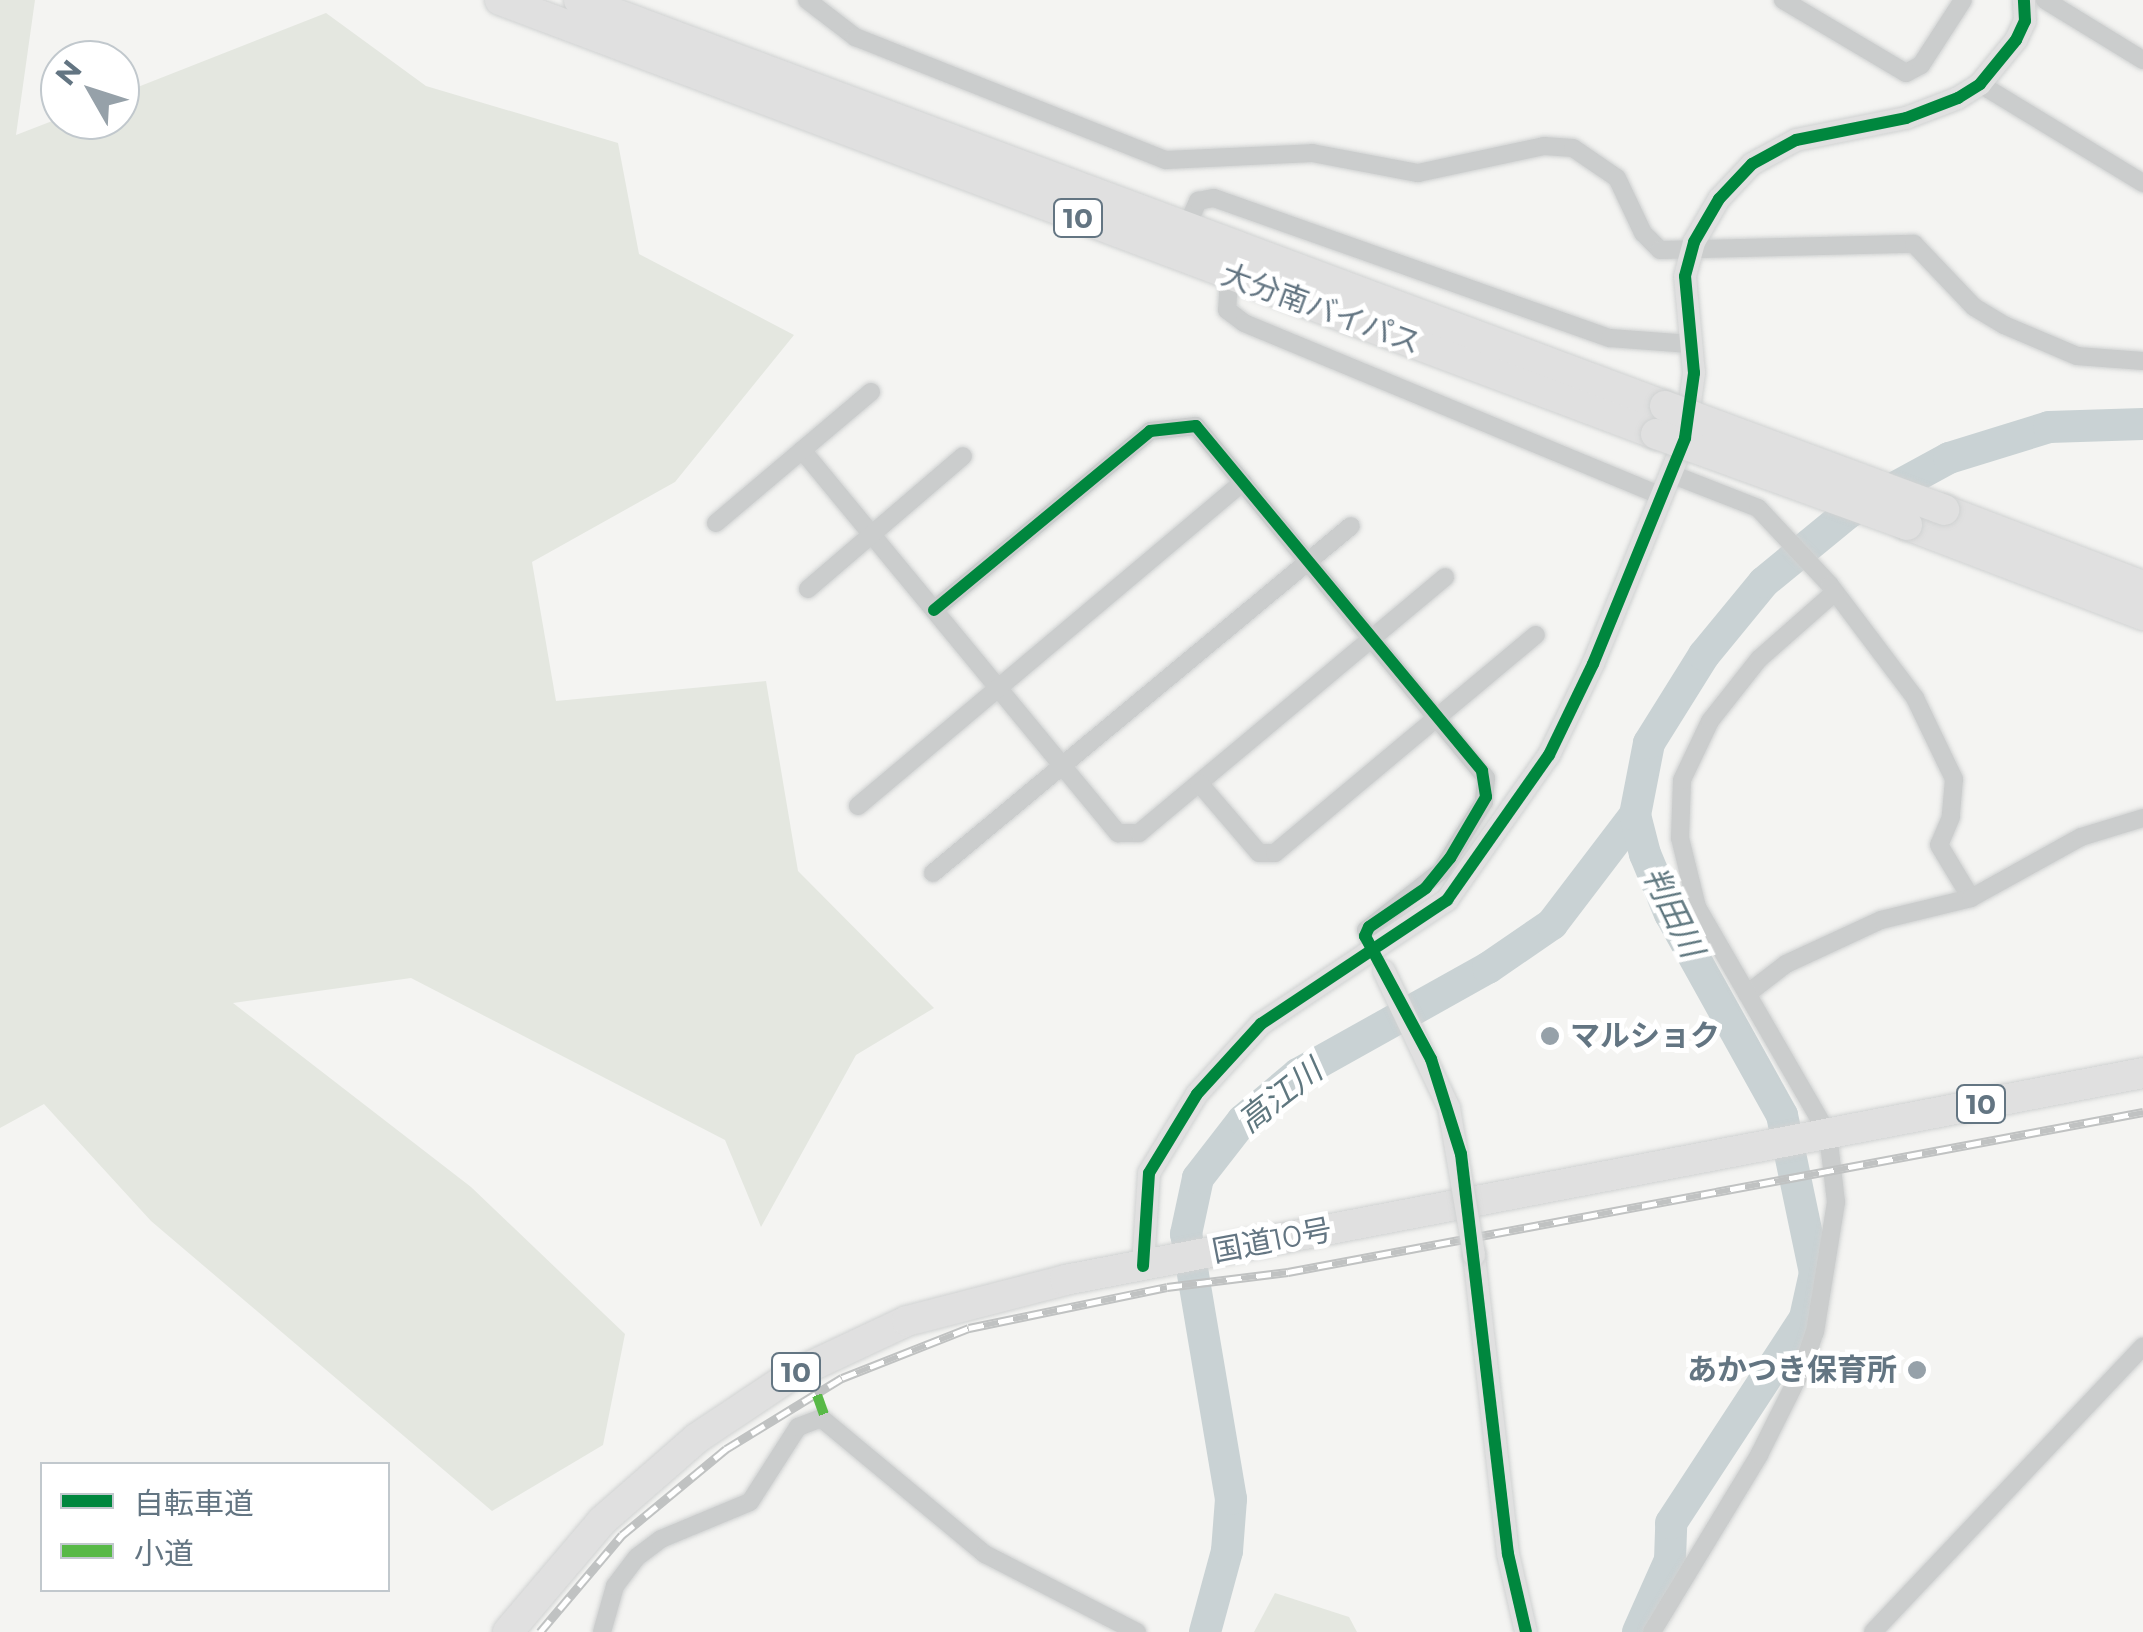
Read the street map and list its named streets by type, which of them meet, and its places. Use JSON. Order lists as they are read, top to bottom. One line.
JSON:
{"streets":{"highway":["10","大分南バイパス","国道10号"]},"water":["判田川","高江川"],"places":["マルショク","あかつき保育所"],"legend":["自転車道","小道"],"north":"top left"}
